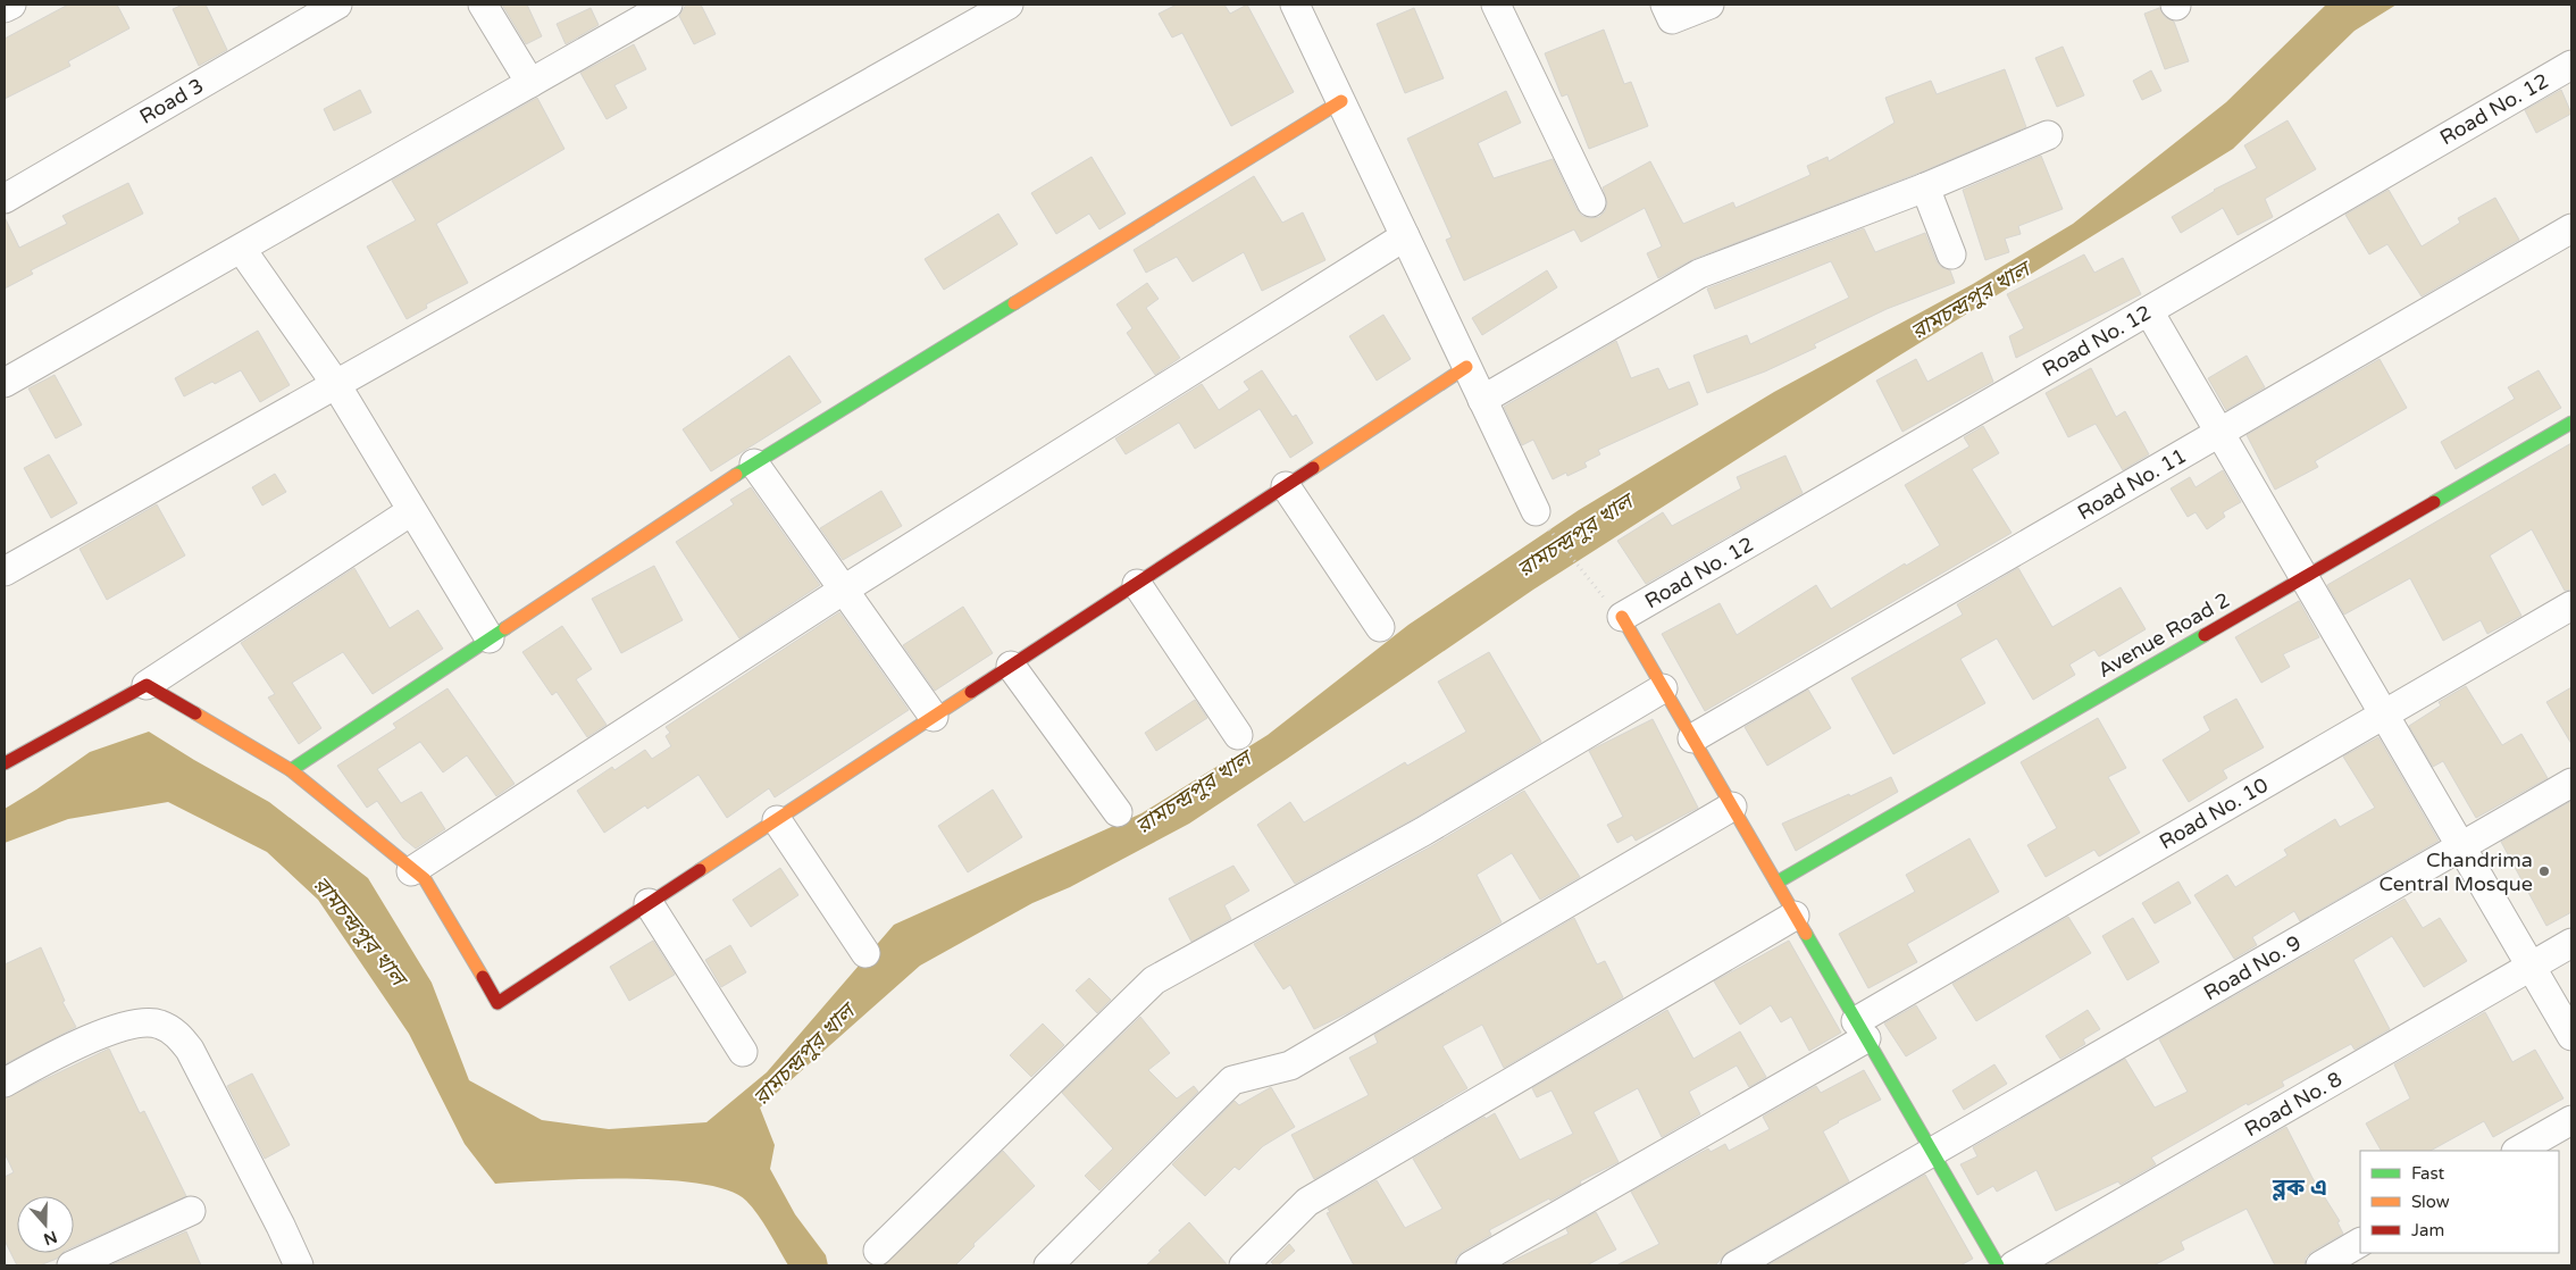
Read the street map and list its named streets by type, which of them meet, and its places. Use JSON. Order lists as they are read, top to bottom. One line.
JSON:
{"streets":{"street":["Road 3","Road No. 12","Road No. 11","Avenue Road 2","Road No. 10","Road No. 9","Road No. 8"]},"districts":["ব্লক এ"],"water":["রামচন্দ্রপুর খাল"],"places":["Chandrima Central Mosque"],"legend":["Fast","Slow","Jam"],"north":"bottom"}
